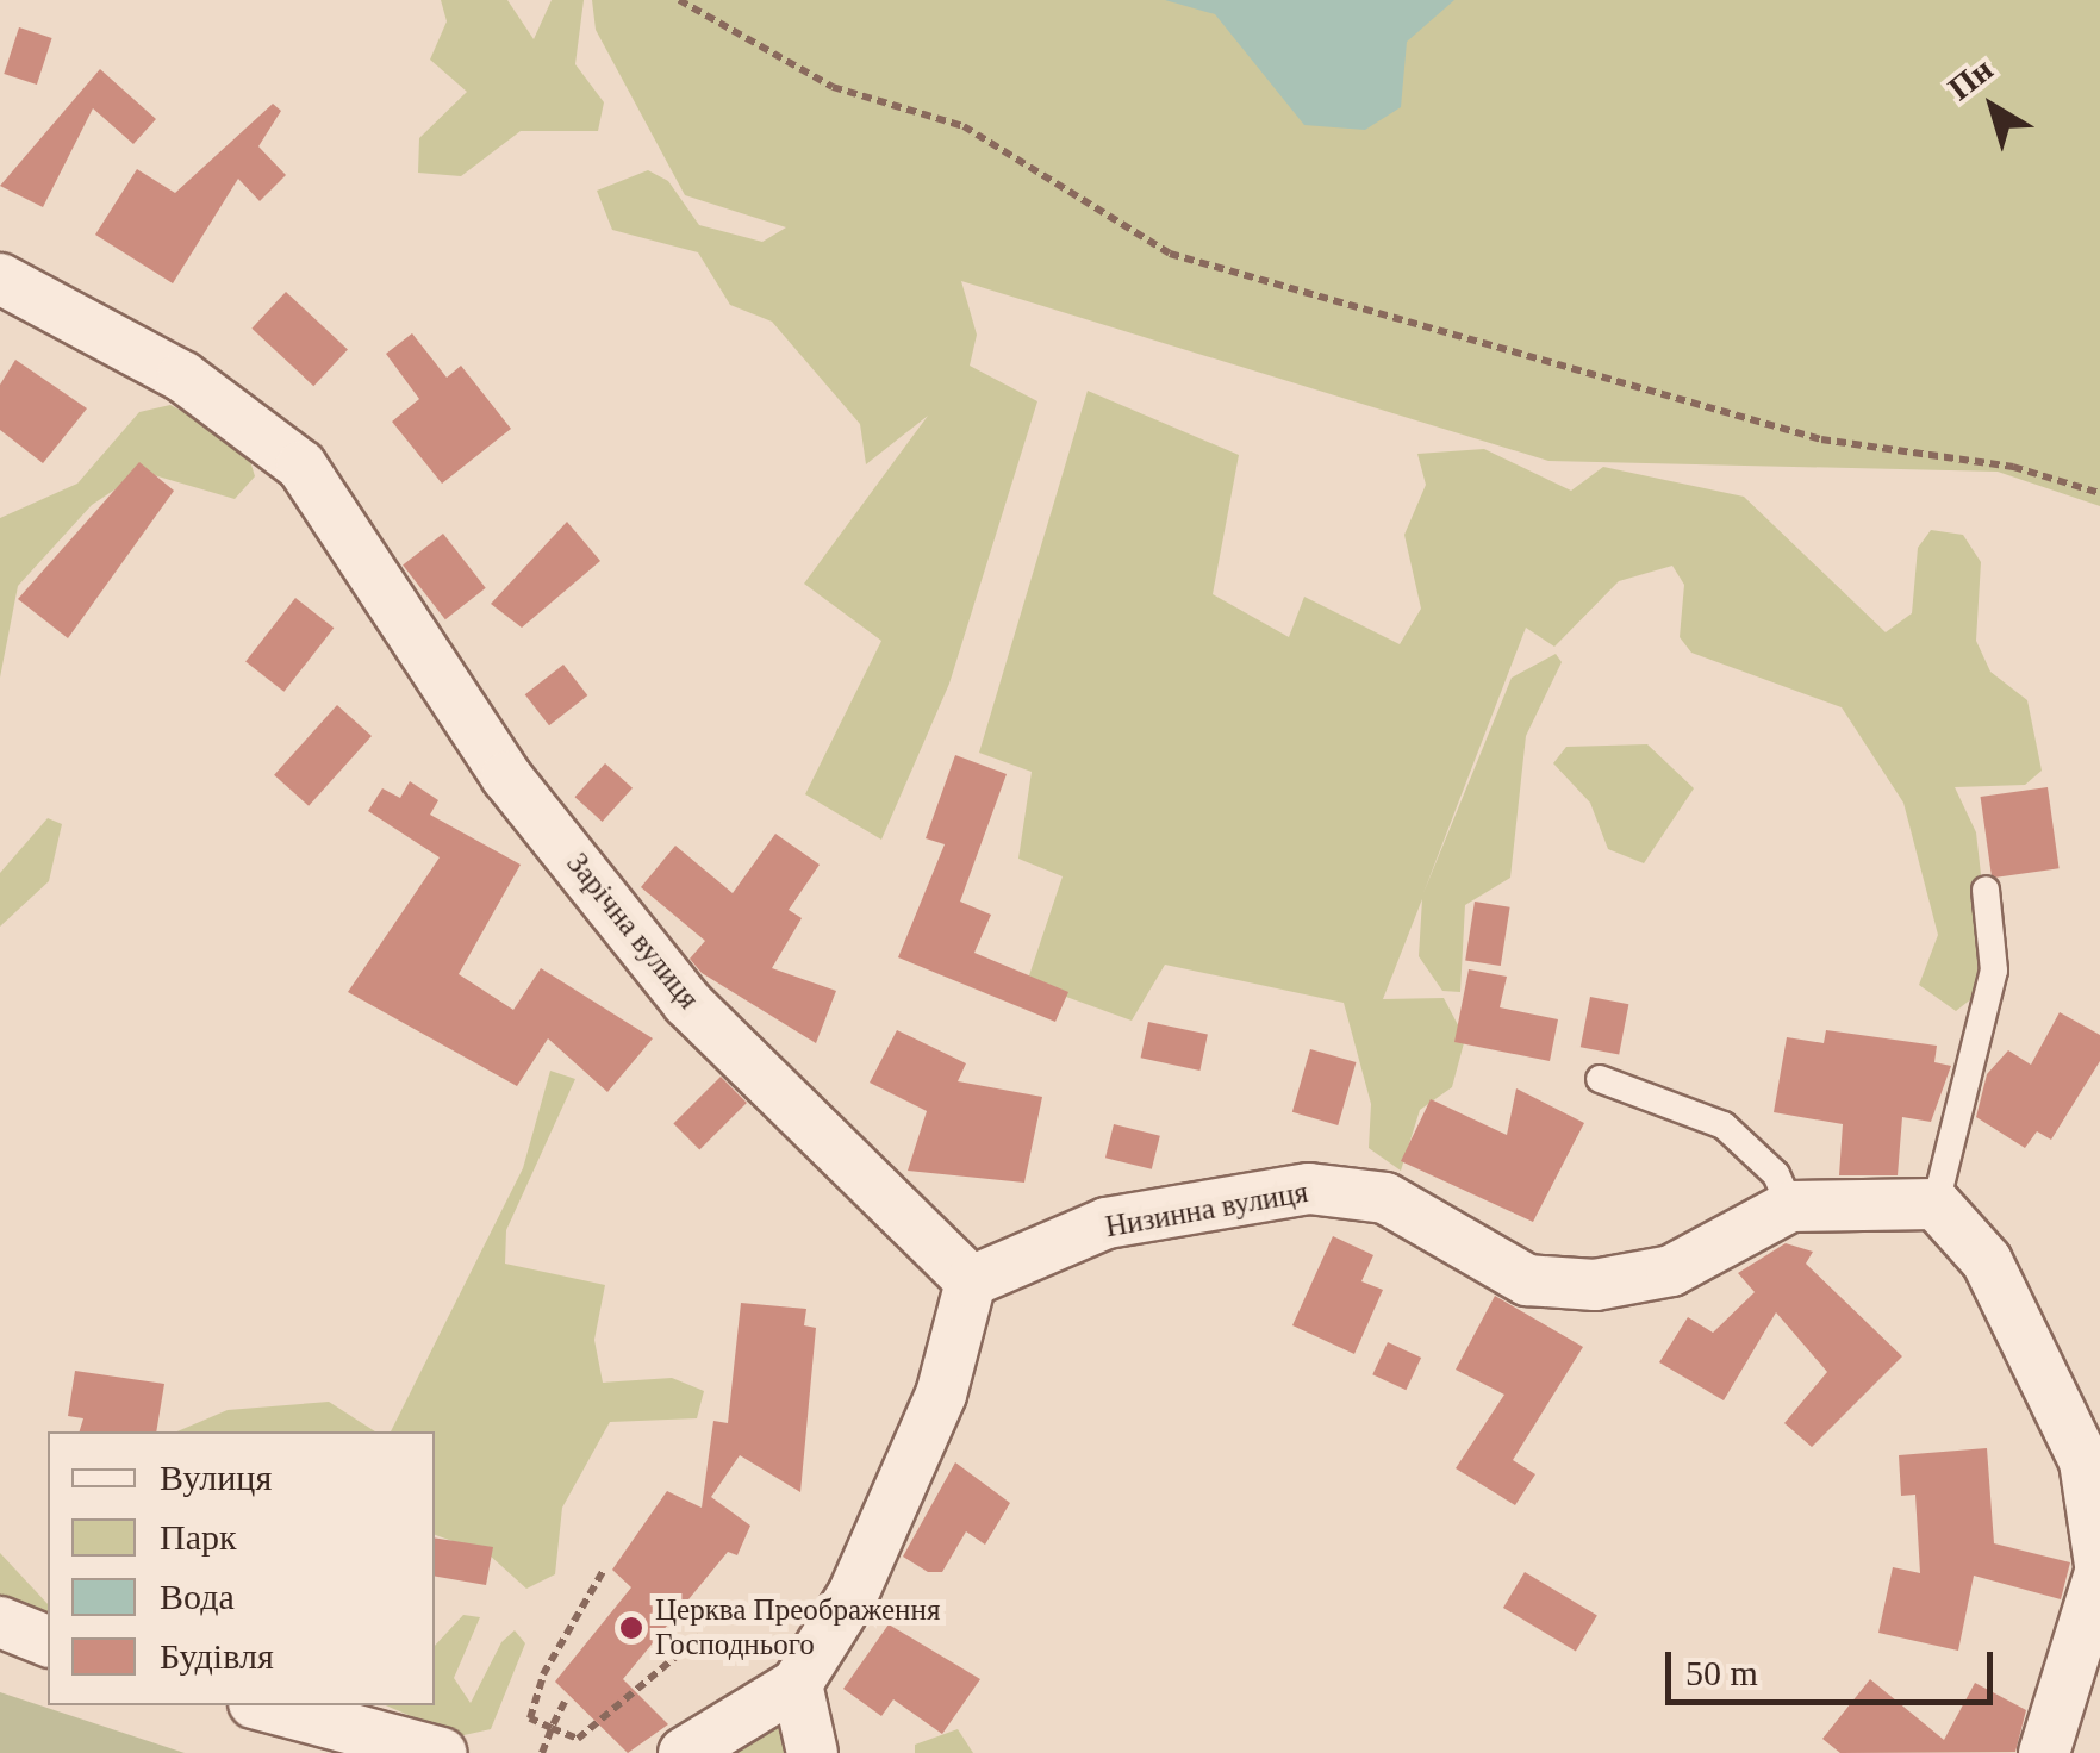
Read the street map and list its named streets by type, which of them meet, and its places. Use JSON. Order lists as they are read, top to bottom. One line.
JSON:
{"streets":{"street":["Зарічна вулиця","Низинна вулиця"]},"crossings":[["Зарічна вулиця","Низинна вулиця"]],"places":["Церква Преображення Господнього"],"legend":["Вулиця","Парк","Вода","Будівля"],"scale_bar":"50 m","north":"top left"}
